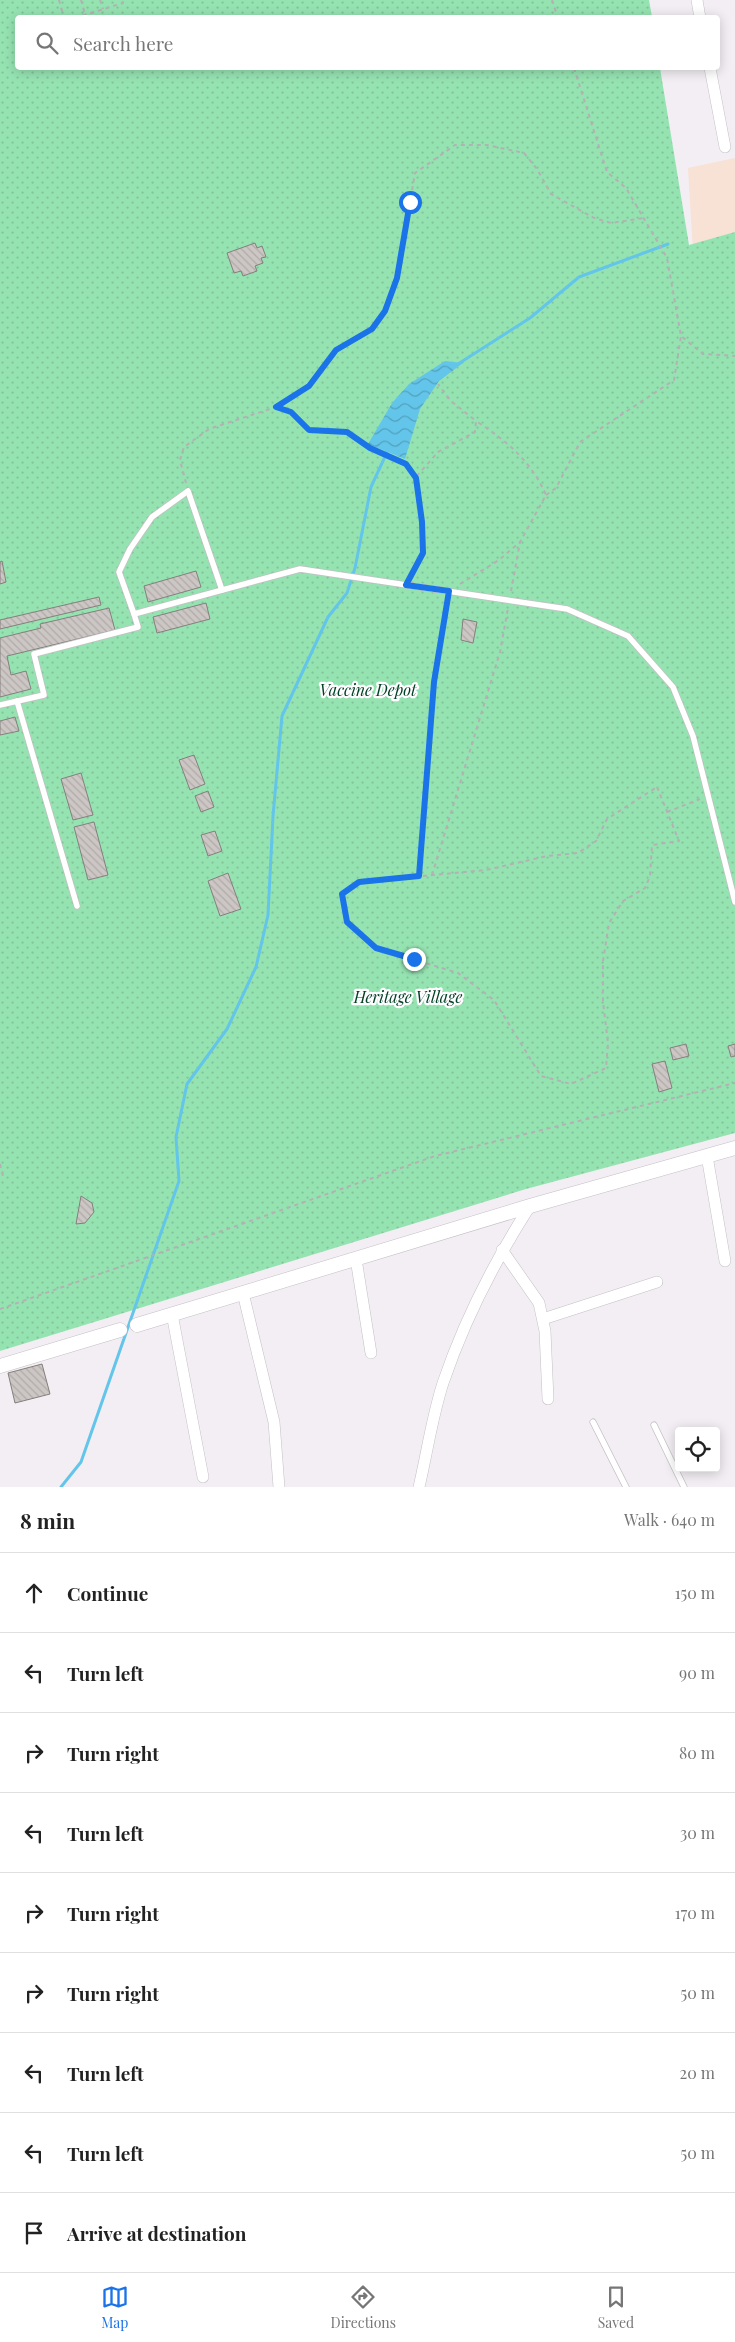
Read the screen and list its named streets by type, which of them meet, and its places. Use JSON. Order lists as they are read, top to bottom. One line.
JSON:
{"parks":["Vaccine Depot","Heritage Village"],"page":{"search":"Search here","heading":["8 min","Walk · 640 m"],"list":[["Continue","150 m"],["Turn left","90 m"],["Turn right","80 m"],["Turn left","30 m"],["Turn right","170 m"],["Turn right","50 m"],["Turn left","20 m"],["Turn left","50 m"],"Arrive at destination"],"nav":["Map","Directions","Saved"]}}
